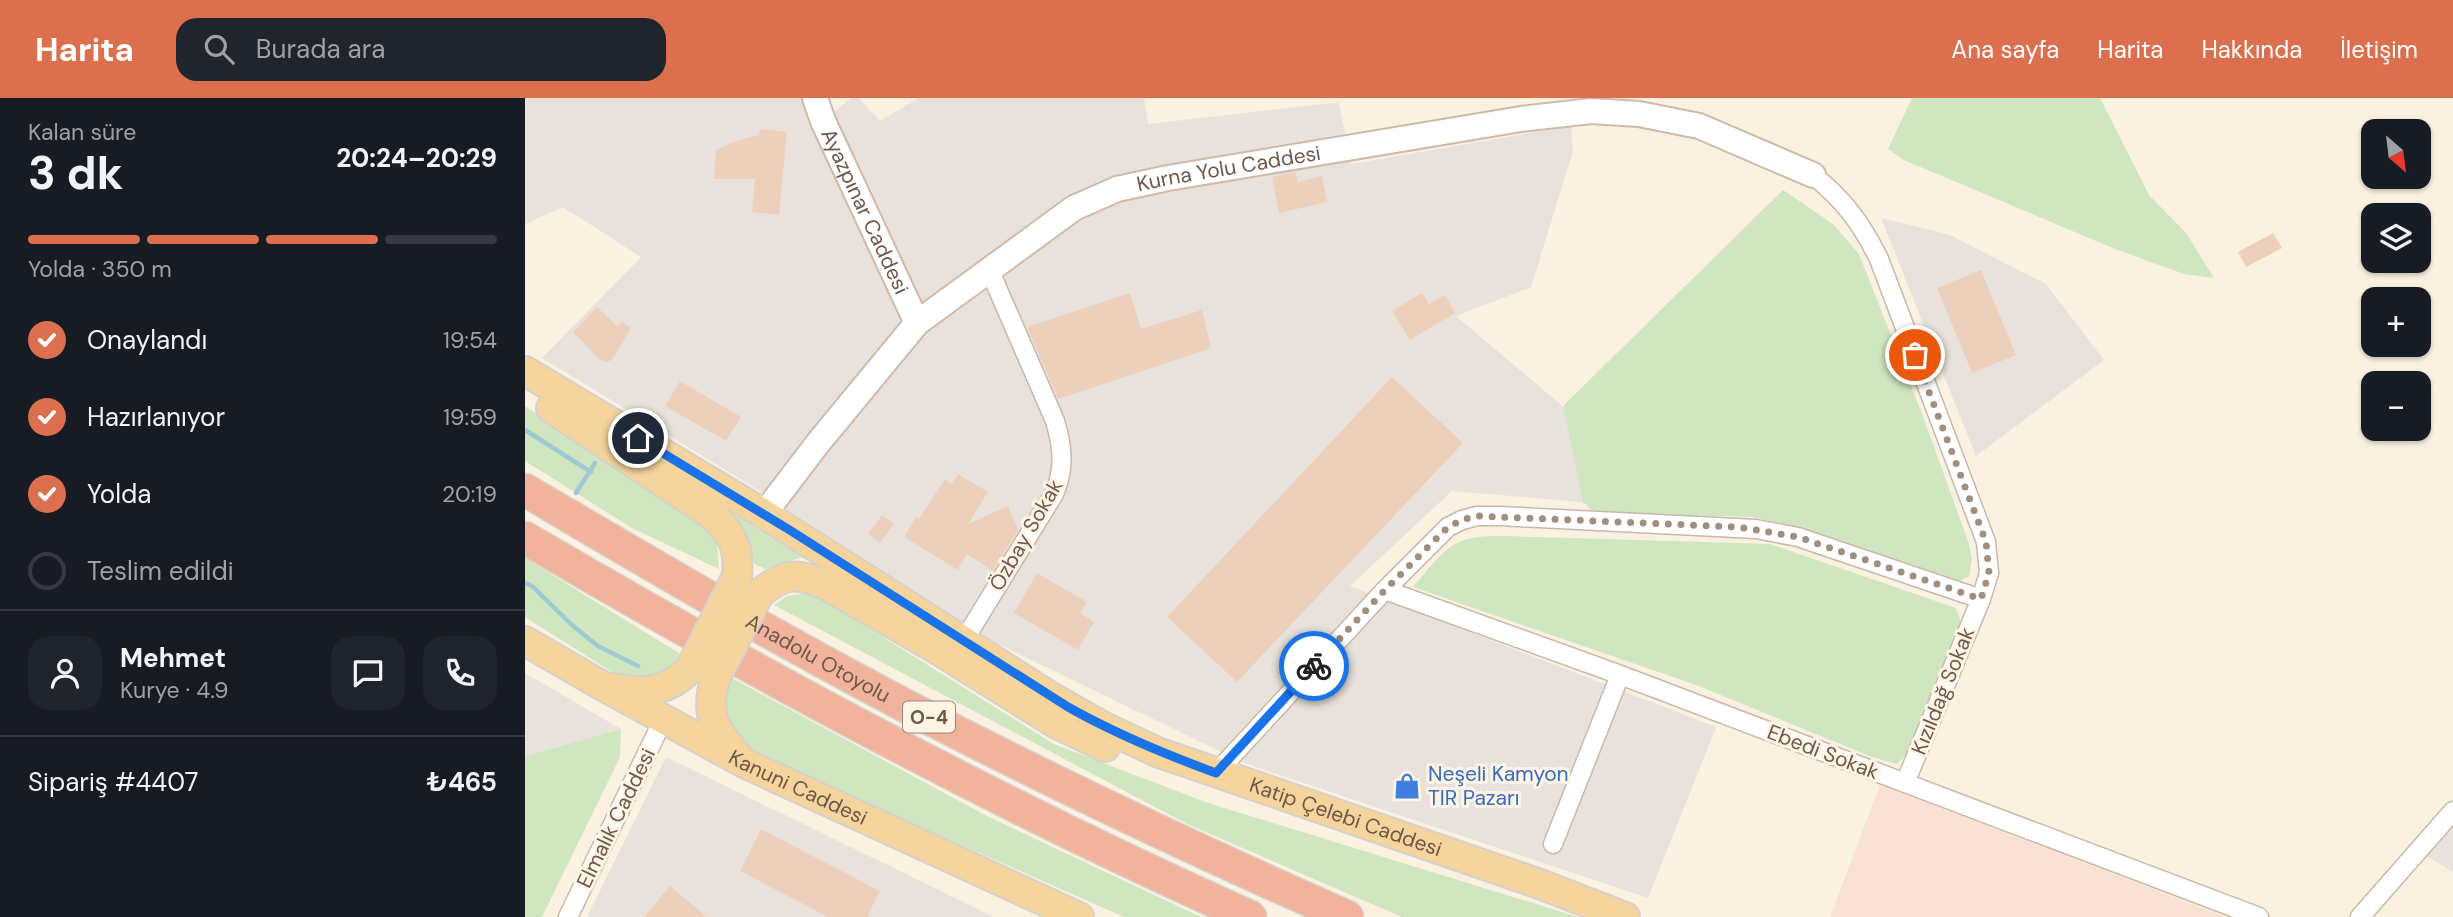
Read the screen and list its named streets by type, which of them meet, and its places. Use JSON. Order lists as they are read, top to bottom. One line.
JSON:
{"streets":{"highway":["Anadolu Otoyolu","O-4"],"main road":["Kanuni Caddesi","Katip Çelebi Caddesi"],"street":["Kurna Yolu Caddesi","Ayazpınar Caddesi","Özbay Sokak","Kızıldağ Sokak","Ebedi Sokak","Elmalık Caddesi"]},"crossings":[["Kurna Yolu Caddesi","Ayazpınar Caddesi"],["Kurna Yolu Caddesi","Özbay Sokak"],["Kurna Yolu Caddesi","Kızıldağ Sokak"],["Kurna Yolu Caddesi","Katip Çelebi Caddesi"],["Özbay Sokak","Katip Çelebi Caddesi"],["Kızıldağ Sokak","Ebedi Sokak"],["Kanuni Caddesi","Elmalık Caddesi"]],"places":{"shop":["Neşeli Kamyon TIR Pazarı"]},"north":"bottom right","page":{"header":"Harita","search":"Burada ara","nav":["Ana sayfa","Harita","Hakkında","İletişim"],"heading":["3 dk","Kalan süre","20:24–20:29"],"panel":["Mehmet","Kurye · 4.9","Sipariş #4407","₺465"],"map_buttons":["+","−"],"bar":"Yolda · 350 m","list":[["Onaylandı","19:54"],["Hazırlanıyor","19:59"],["Yolda","20:19"],"Teslim edildi"]}}
